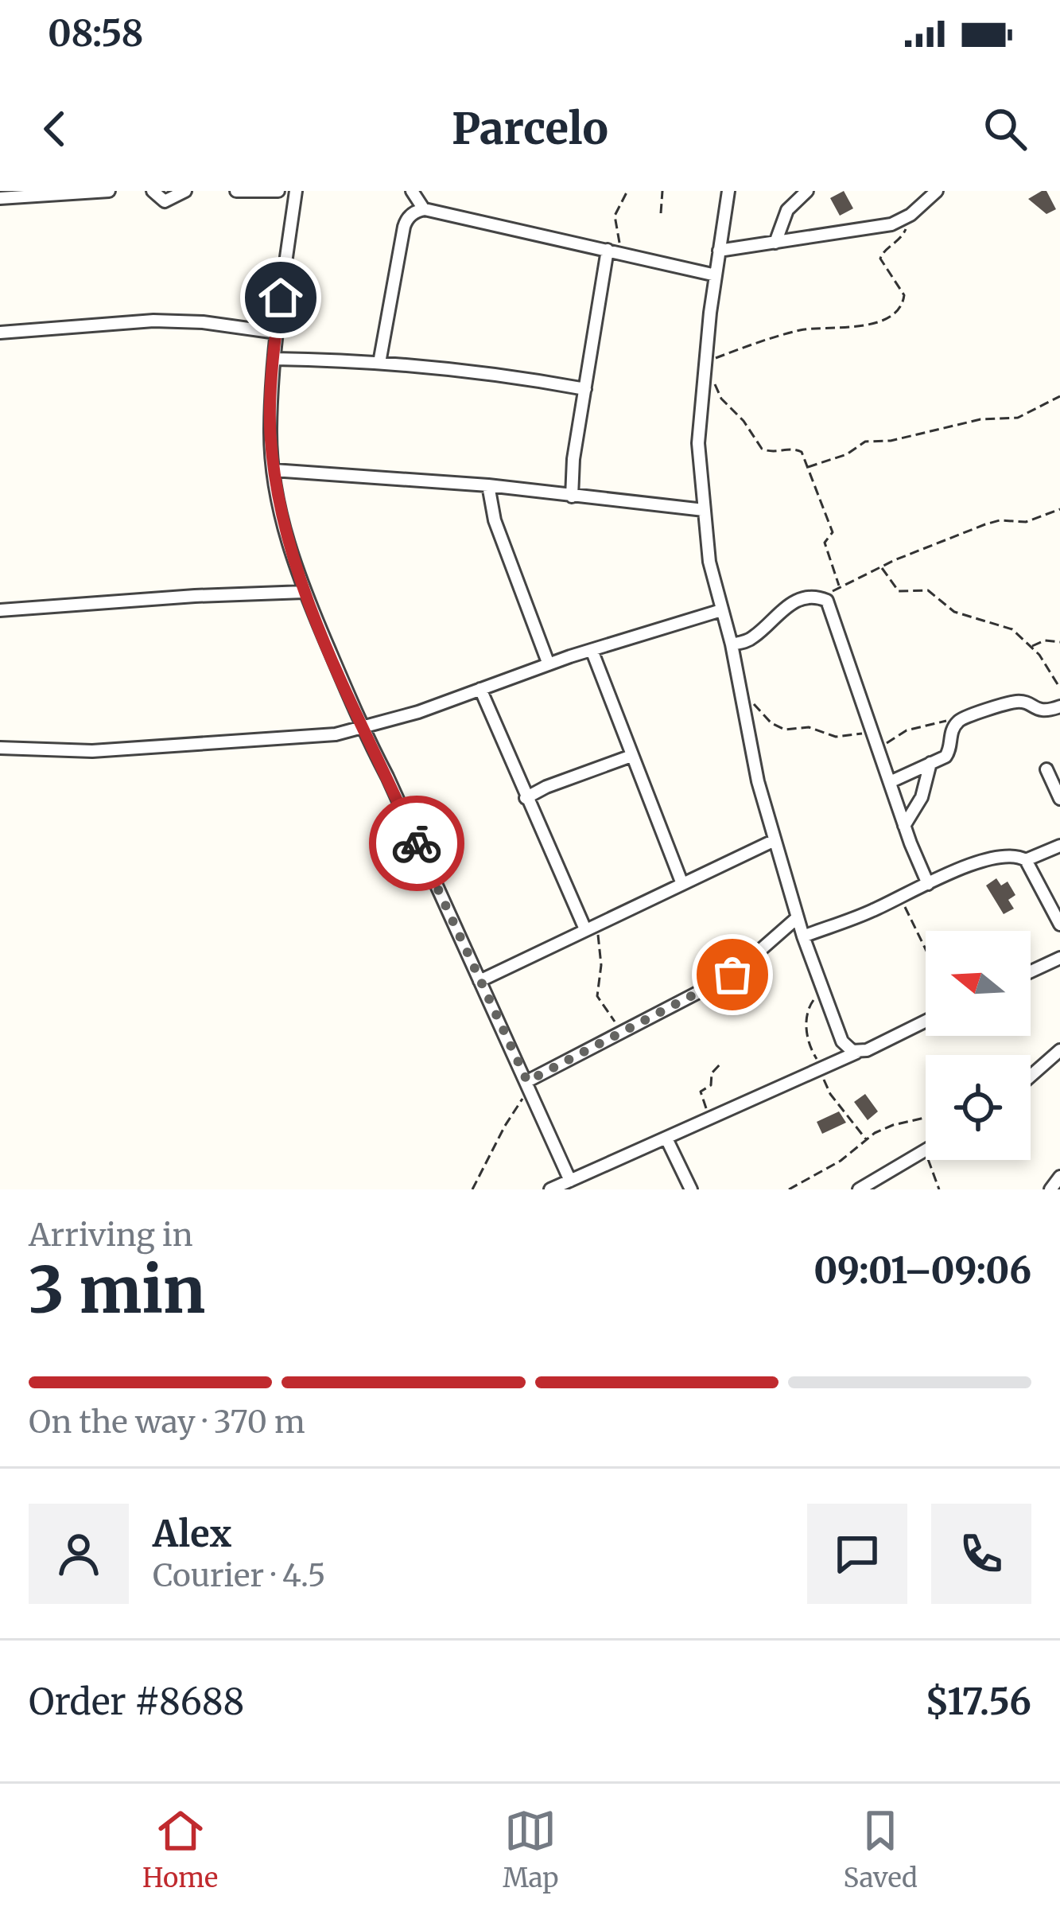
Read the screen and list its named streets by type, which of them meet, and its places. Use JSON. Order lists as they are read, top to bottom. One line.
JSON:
{"north":"left","page":{"status":"08:58","header":"Parcelo","heading":["3 min","Arriving in","09:01–09:06"],"panel":["Alex","Courier · 4.5","Order #8688","$17.56"],"bar":"On the way · 370 m","tabs":["Home","Map","Saved"]}}
